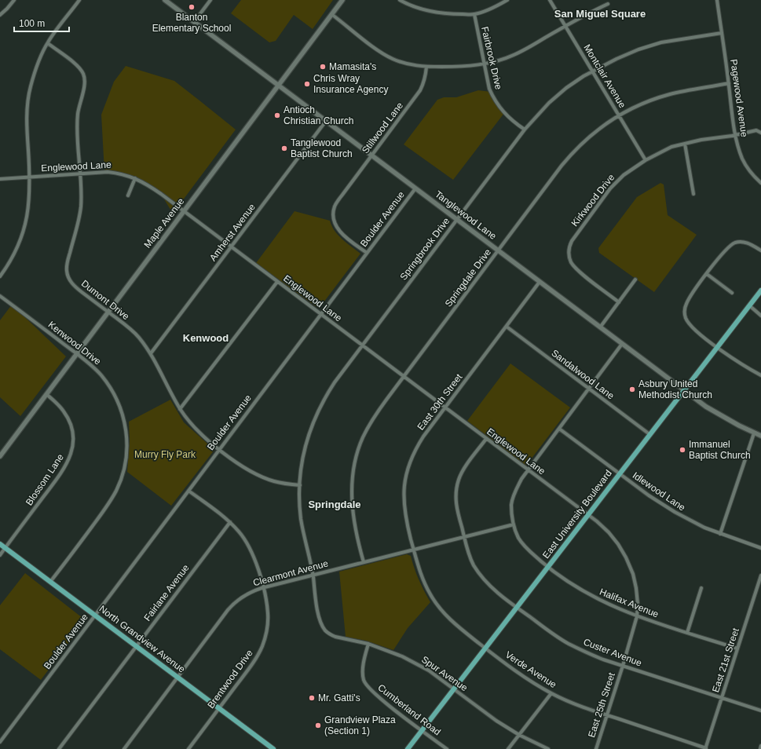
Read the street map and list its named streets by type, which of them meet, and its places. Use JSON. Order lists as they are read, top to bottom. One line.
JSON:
{"streets":{"main road":["Tanglewood Lane","Maple Avenue","East University Boulevard","North Grandview Avenue"],"street":["Fairbrook Drive","Montclair Avenue","Pagewood Avenue","Stillwood Lane","Englewood Lane","Kirkwood Drive","Boulder Avenue","Amherst Avenue","Springbrook Drive","Springdale Drive","Dumont Drive","Kenwood Drive","Sandalwood Lane","East 30th Street","Blossom Lane","Idlewood Lane","Clearmont Avenue","Fairlane Avenue","Halifax Avenue","Custer Avenue","East 21st Street","Verde Avenue","Spur Avenue","Brentwood Drive","East 25th Street","Cumberland Road"]},"crossings":[["Fairbrook Drive","Springbrook Drive"],["Montclair Avenue","Kirkwood Drive"],["Montclair Avenue","Springbrook Drive"],["Montclair Avenue","Springdale Drive"],["Pagewood Avenue","Kirkwood Drive"],["Pagewood Avenue","Springbrook Drive"],["Pagewood Avenue","Springdale Drive"],["Stillwood Lane","Tanglewood Lane"],["Stillwood Lane","Boulder Avenue"],["Englewood Lane","Boulder Avenue"],["Englewood Lane","Maple Avenue"],["Englewood Lane","Amherst Avenue"],["Englewood Lane","Springbrook Drive"],["Englewood Lane","Springdale Drive"],["Englewood Lane","Dumont Drive"],["Englewood Lane","East 30th Street"],["Englewood Lane","East University Boulevard"],["Englewood Lane","Halifax Avenue"],["Englewood Lane","Custer Avenue"],["Englewood Lane","East 25th Street"],["Tanglewood Lane","Boulder Avenue"],["Tanglewood Lane","Maple Avenue"],["Tanglewood Lane","Amherst Avenue"],["Tanglewood Lane","Springbrook Drive"],["Tanglewood Lane","Springdale Drive"],["Tanglewood Lane","East 30th Street"],["Tanglewood Lane","East University Boulevard"],["Tanglewood Lane","Halifax Avenue"],["Boulder Avenue","Dumont Drive"],["Boulder Avenue","North Grandview Avenue"],["Boulder Avenue","Brentwood Drive"],["Maple Avenue","Dumont Drive"],["Maple Avenue","Kenwood Drive"],["Maple Avenue","Blossom Lane"],["Amherst Avenue","Dumont Drive"],["Springbrook Drive","Dumont Drive"],["Springbrook Drive","Clearmont Avenue"],["Springbrook Drive","Spur Avenue"],["Springdale Drive","Clearmont Avenue"],["Kenwood Drive","North Grandview Avenue"],["Sandalwood Lane","East 30th Street"],["Sandalwood Lane","East University Boulevard"],["Sandalwood Lane","Halifax Avenue"],["East 30th Street","Clearmont Avenue"],["East 30th Street","Verde Avenue"],["Blossom Lane","North Grandview Avenue"],["Idlewood Lane","East University Boulevard"],["Idlewood Lane","Halifax Avenue"],["East University Boulevard","Halifax Avenue"],["East University Boulevard","Custer Avenue"],["East University Boulevard","Verde Avenue"],["East University Boulevard","Spur Avenue"],["East University Boulevard","Cumberland Road"],["Clearmont Avenue","Halifax Avenue"],["Clearmont Avenue","North Grandview Avenue"],["Clearmont Avenue","Custer Avenue"],["Clearmont Avenue","Verde Avenue"],["Clearmont Avenue","Spur Avenue"],["Clearmont Avenue","Brentwood Drive"],["Fairlane Avenue","North Grandview Avenue"],["Fairlane Avenue","Brentwood Drive"],["Halifax Avenue","East 21st Street"],["Halifax Avenue","East 25th Street"],["North Grandview Avenue","Brentwood Drive"],["Custer Avenue","East 21st Street"],["Custer Avenue","East 25th Street"],["East 21st Street","Verde Avenue"],["Verde Avenue","East 25th Street"],["Spur Avenue","Cumberland Road"]],"districts":["San Miguel Square","Kenwood","Springdale"],"parks":["Murry Fly Park"],"places":["Blanton Elementary School","Mamasita's","Chris Wray Insurance Agency","Antioch Christian Church","Tanglewood Baptist Church","Asbury United Methodist Church","Immanuel Baptist Church","Mr. Gatti's","Grandview Plaza (Section 1)"],"scale_bar":"100 m"}
